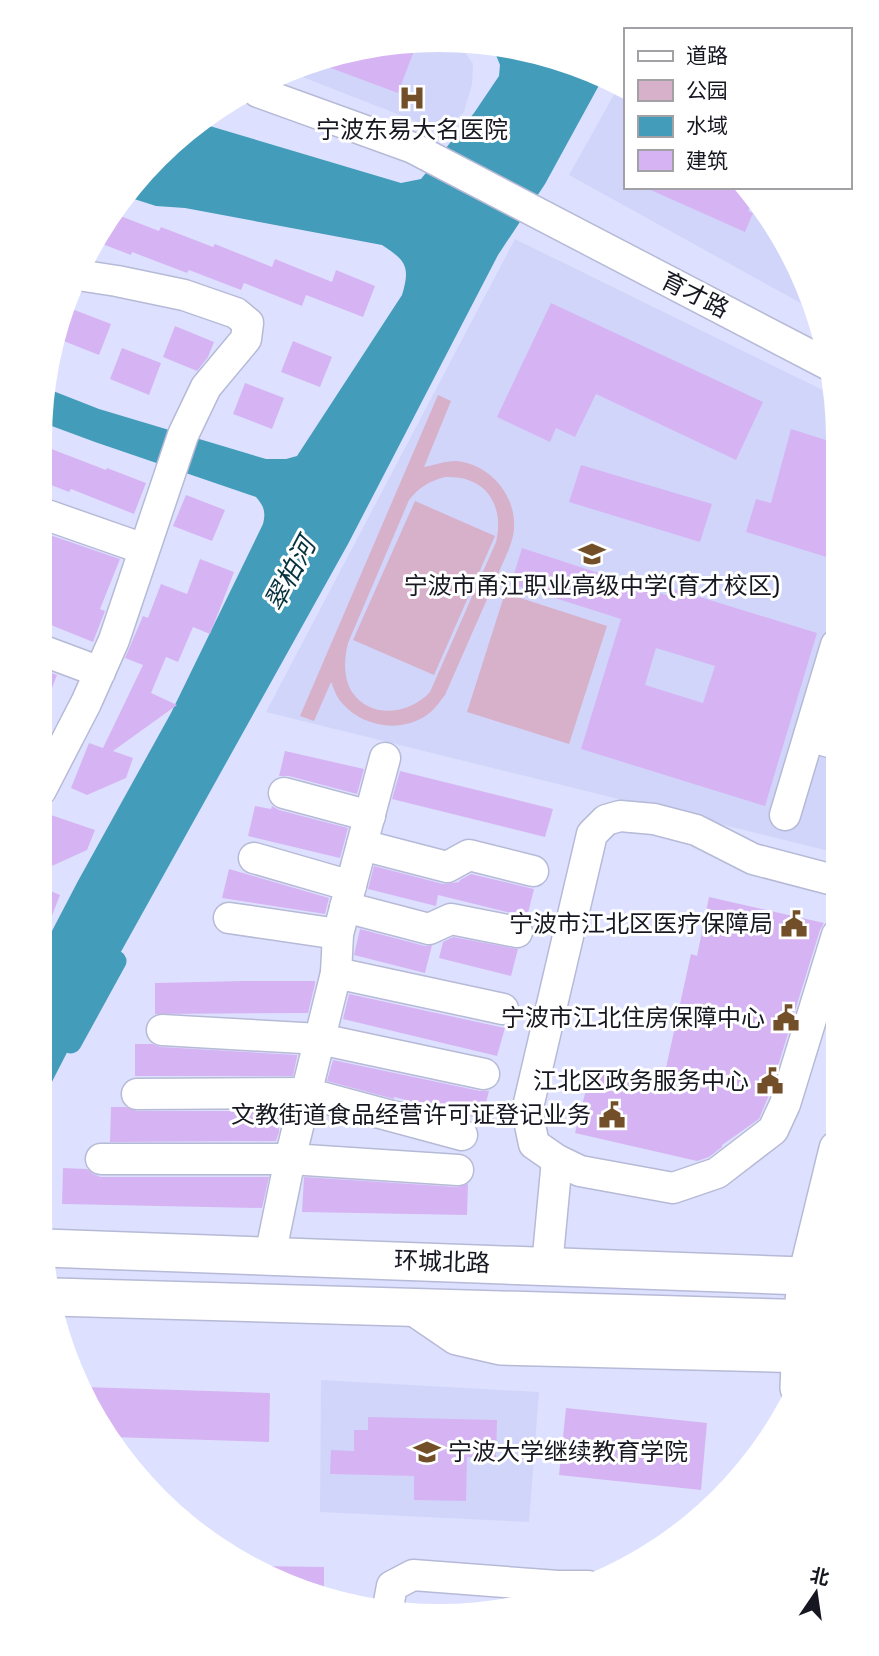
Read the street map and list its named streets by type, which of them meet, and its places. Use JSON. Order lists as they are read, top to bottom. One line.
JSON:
{"streets":{"main road":["环城北路"],"street":["育才路"]},"water":["翠柏河"],"places":{"hospital":["宁波东易大名医院"],"school or university":["宁波市甬江职业高级中学(育才校区)","宁波大学继续教育学院"],"public building":["宁波市江北区医疗保障局","宁波市江北住房保障中心","江北区政务服务中心","文教街道食品经营许可证登记业务"]},"legend":["道路","公园","水域","建筑"],"north":"top"}
